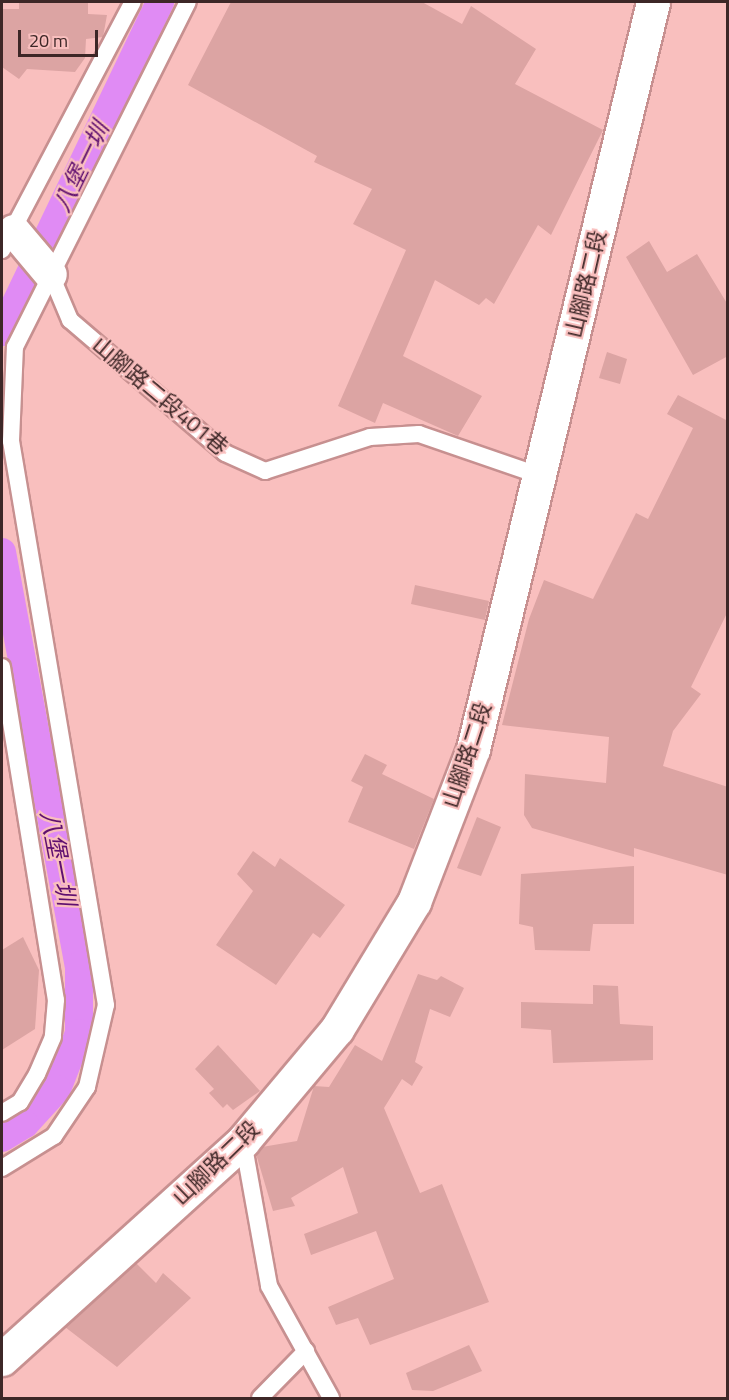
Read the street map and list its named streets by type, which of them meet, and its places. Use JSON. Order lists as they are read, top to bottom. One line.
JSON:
{"streets":{"main road":["山腳路二段"],"lane":["山腳路二段401巷"]},"crossings":[["山腳路二段","山腳路二段401巷"]],"water":["八堡一圳"],"scale_bar":"20 m"}
